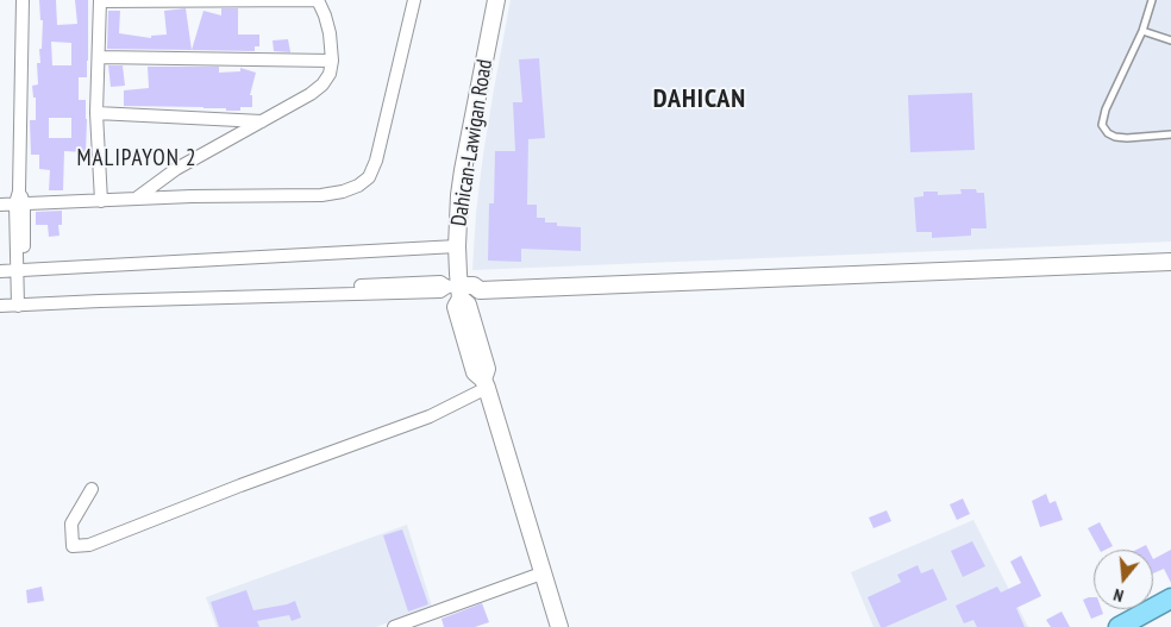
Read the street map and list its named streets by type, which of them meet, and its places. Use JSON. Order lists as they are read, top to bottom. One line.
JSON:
{"streets":{"main road":["Dahican-Lawigan Road"]},"districts":["DAHICAN","MALIPAYON 2"],"north":"bottom"}
